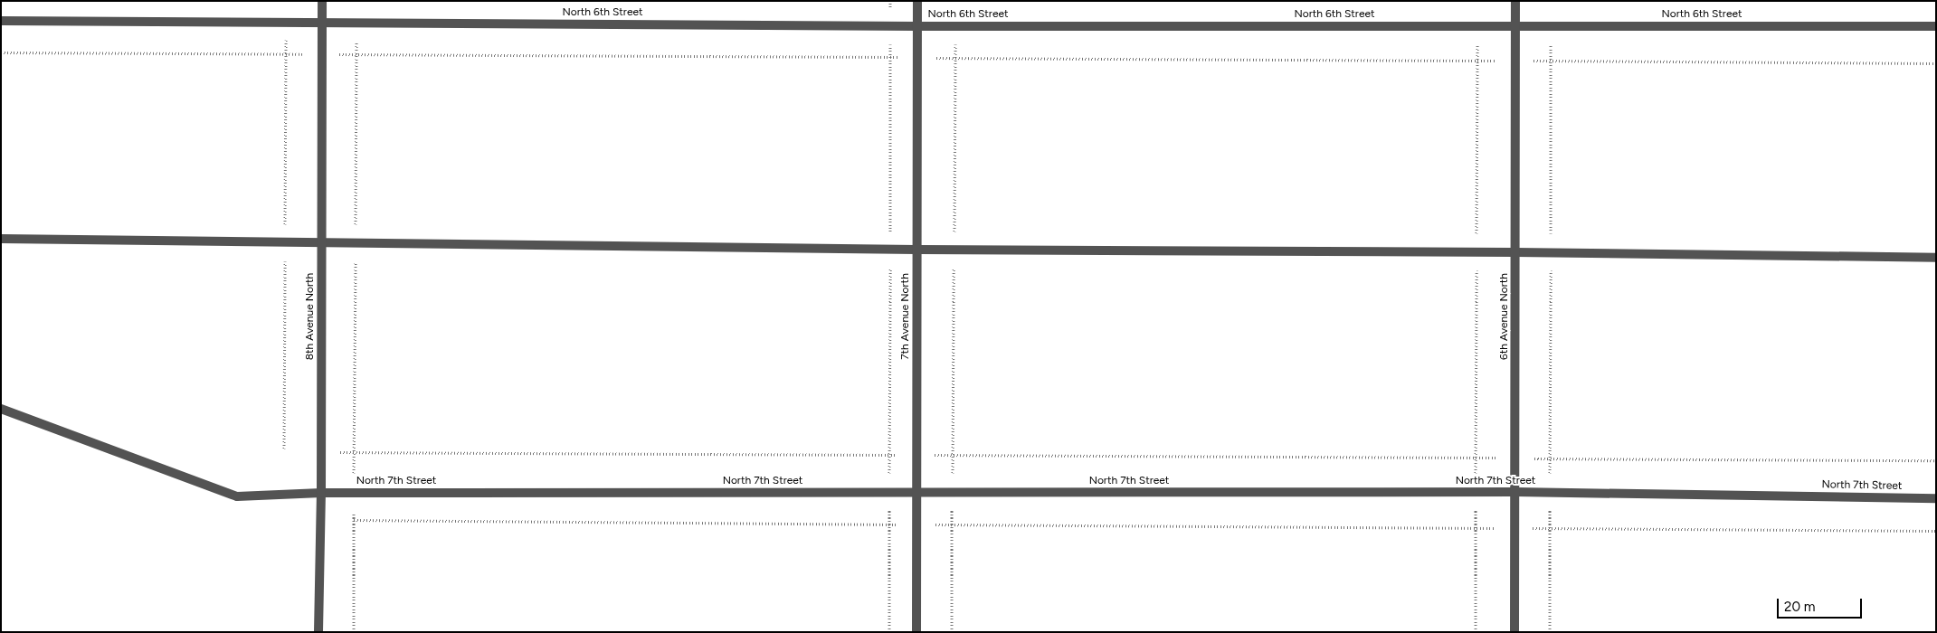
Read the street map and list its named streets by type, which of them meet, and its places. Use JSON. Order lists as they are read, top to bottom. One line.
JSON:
{"streets":{"street":["North 6th Street","8th Avenue North","7th Avenue North","6th Avenue North","North 7th Street"]},"crossings":[["North 6th Street","8th Avenue North"],["North 6th Street","7th Avenue North"],["North 6th Street","6th Avenue North"],["8th Avenue North","North 7th Street"],["7th Avenue North","North 7th Street"],["6th Avenue North","North 7th Street"]],"scale_bar":"20 m"}
